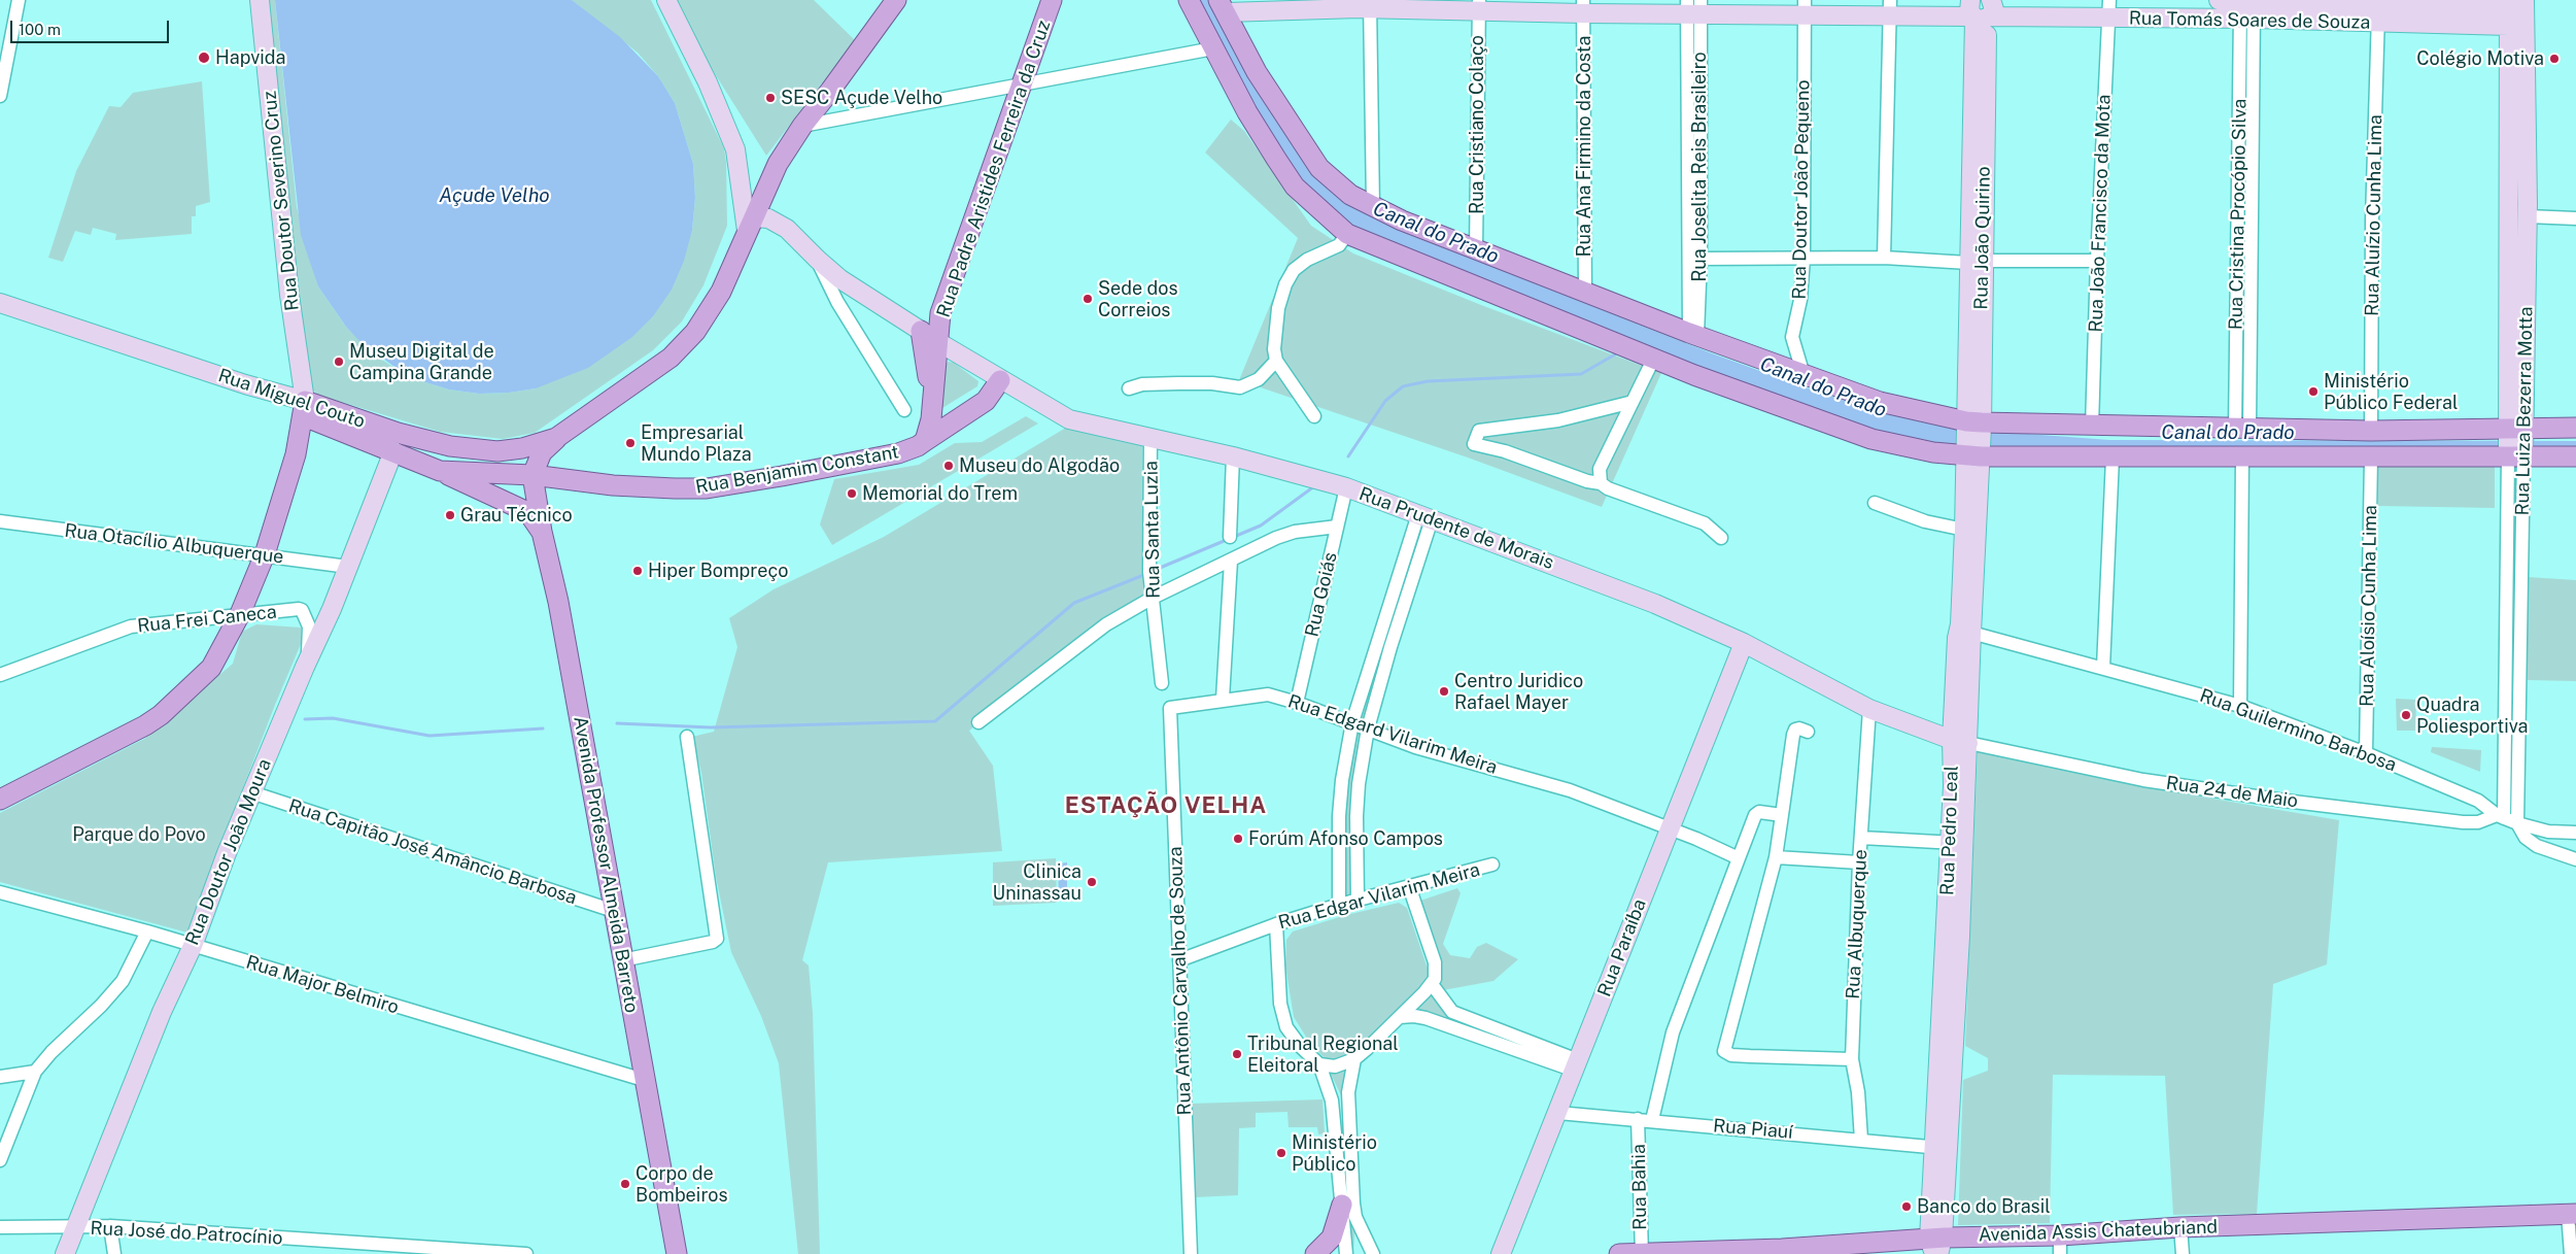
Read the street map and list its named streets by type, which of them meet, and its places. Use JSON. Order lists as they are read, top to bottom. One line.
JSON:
{"streets":{"main road":["Rua Padre Aristides Ferreira da Cruz","Rua Miguel Couto","Rua Benjamim Constant","Avenida Professor Almeida Barreto","Avenida Assis Chateubriand"],"street":["Rua Tomás Soares de Souza","Rua Cristiano Colaço","Rua Ana Firmino da Costa","Rua Joselita Reis Brasileiro","Rua Doutor João Pequeno","Rua Doutor Severino Cruz","Rua João Francisco da Mota","Rua Cristina Procópio Silva","Rua Aluízio Cunha Lima","Rua João Quirino","Rua Luiza Bezerra Motta","Rua Prudente de Morais","Rua Santa Luzia","Rua Otacílio Albuquerque","Rua Goiás","Rua Aloísio Cunha Lima","Rua Frei Caneca","Rua Guilermino Barbosa","Rua Edgard Vilarim Meira","Rua 24 de Maio","Rua Pedro Leal","Rua Doutor João Moura","Rua Capitão José Amâncio Barbosa","Rua Edgar Vilarim Meira","Rua Albuquerque","Rua Paraíba","Rua Antônio Carvalho de Souza","Rua Major Belmiro","Rua Piauí","Rua Bahia","Rua José do Patrocínio"]},"crossings":[["Rua Tomás Soares de Souza","Rua Cristiano Colaço"],["Rua Tomás Soares de Souza","Rua Ana Firmino da Costa"],["Rua Tomás Soares de Souza","Rua Joselita Reis Brasileiro"],["Rua Tomás Soares de Souza","Rua Doutor João Pequeno"],["Rua Tomás Soares de Souza","Rua João Francisco da Mota"],["Rua Tomás Soares de Souza","Rua Cristina Procópio Silva"],["Rua Tomás Soares de Souza","Rua Aluízio Cunha Lima"],["Rua Tomás Soares de Souza","Rua João Quirino"],["Rua Tomás Soares de Souza","Rua Luiza Bezerra Motta"],["Rua Padre Aristides Ferreira da Cruz","Rua Prudente de Morais"],["Rua Doutor Severino Cruz","Rua Miguel Couto"],["Rua João Quirino","Rua Pedro Leal"],["Rua Miguel Couto","Rua Benjamim Constant"],["Rua Miguel Couto","Rua Prudente de Morais"],["Rua Miguel Couto","Rua Doutor João Moura"],["Rua Miguel Couto","Avenida Professor Almeida Barreto"],["Rua Luiza Bezerra Motta","Rua Guilermino Barbosa"],["Rua Luiza Bezerra Motta","Rua 24 de Maio"],["Rua Benjamim Constant","Rua Prudente de Morais"],["Rua Benjamim Constant","Avenida Professor Almeida Barreto"],["Rua Prudente de Morais","Rua Santa Luzia"],["Rua Prudente de Morais","Rua Goiás"],["Rua Prudente de Morais","Rua 24 de Maio"],["Rua Prudente de Morais","Rua Pedro Leal"],["Rua Prudente de Morais","Rua Albuquerque"],["Rua Prudente de Morais","Rua Paraíba"],["Rua Otacílio Albuquerque","Rua Doutor João Moura"],["Rua Goiás","Rua Edgard Vilarim Meira"],["Rua Aloísio Cunha Lima","Rua Guilermino Barbosa"],["Rua Frei Caneca","Rua Doutor João Moura"],["Rua Guilermino Barbosa","Rua 24 de Maio"],["Rua Guilermino Barbosa","Rua Pedro Leal"],["Rua Edgard Vilarim Meira","Rua Paraíba"],["Rua Edgard Vilarim Meira","Rua Antônio Carvalho de Souza"],["Rua 24 de Maio","Rua Pedro Leal"],["Rua Pedro Leal","Rua Piauí"],["Rua Pedro Leal","Avenida Assis Chateubriand"],["Rua Doutor João Moura","Rua Capitão José Amâncio Barbosa"],["Rua Doutor João Moura","Rua Major Belmiro"],["Rua Doutor João Moura","Rua José do Patrocínio"],["Rua Capitão José Amâncio Barbosa","Avenida Professor Almeida Barreto"],["Avenida Professor Almeida Barreto","Rua Major Belmiro"],["Rua Edgar Vilarim Meira","Rua Antônio Carvalho de Souza"],["Rua Albuquerque","Rua Piauí"],["Rua Paraíba","Rua Piauí"],["Rua Piauí","Rua Bahia"],["Rua Bahia","Avenida Assis Chateubriand"]],"districts":["ESTAÇÃO VELHA"],"water":["Açude Velho","Canal do Prado"],"parks":["Parque do Povo"],"places":["Hapvida","Colégio Motiva","SESC Açude Velho","Sede dos Correios","Museu Digital de Campina Grande","Ministério Público Federal","Empresarial Mundo Plaza","Museu do Algodão","Memorial do Trem","Grau Técnico","Hiper Bompreço","Centro Juridico Rafael Mayer","Quadra Poliesportiva","Forúm Afonso Campos","Clinica Uninassau","Tribunal Regional Eleitoral","Ministério Público","Corpo de Bombeiros","Banco do Brasil"],"scale_bar":"100 m"}
